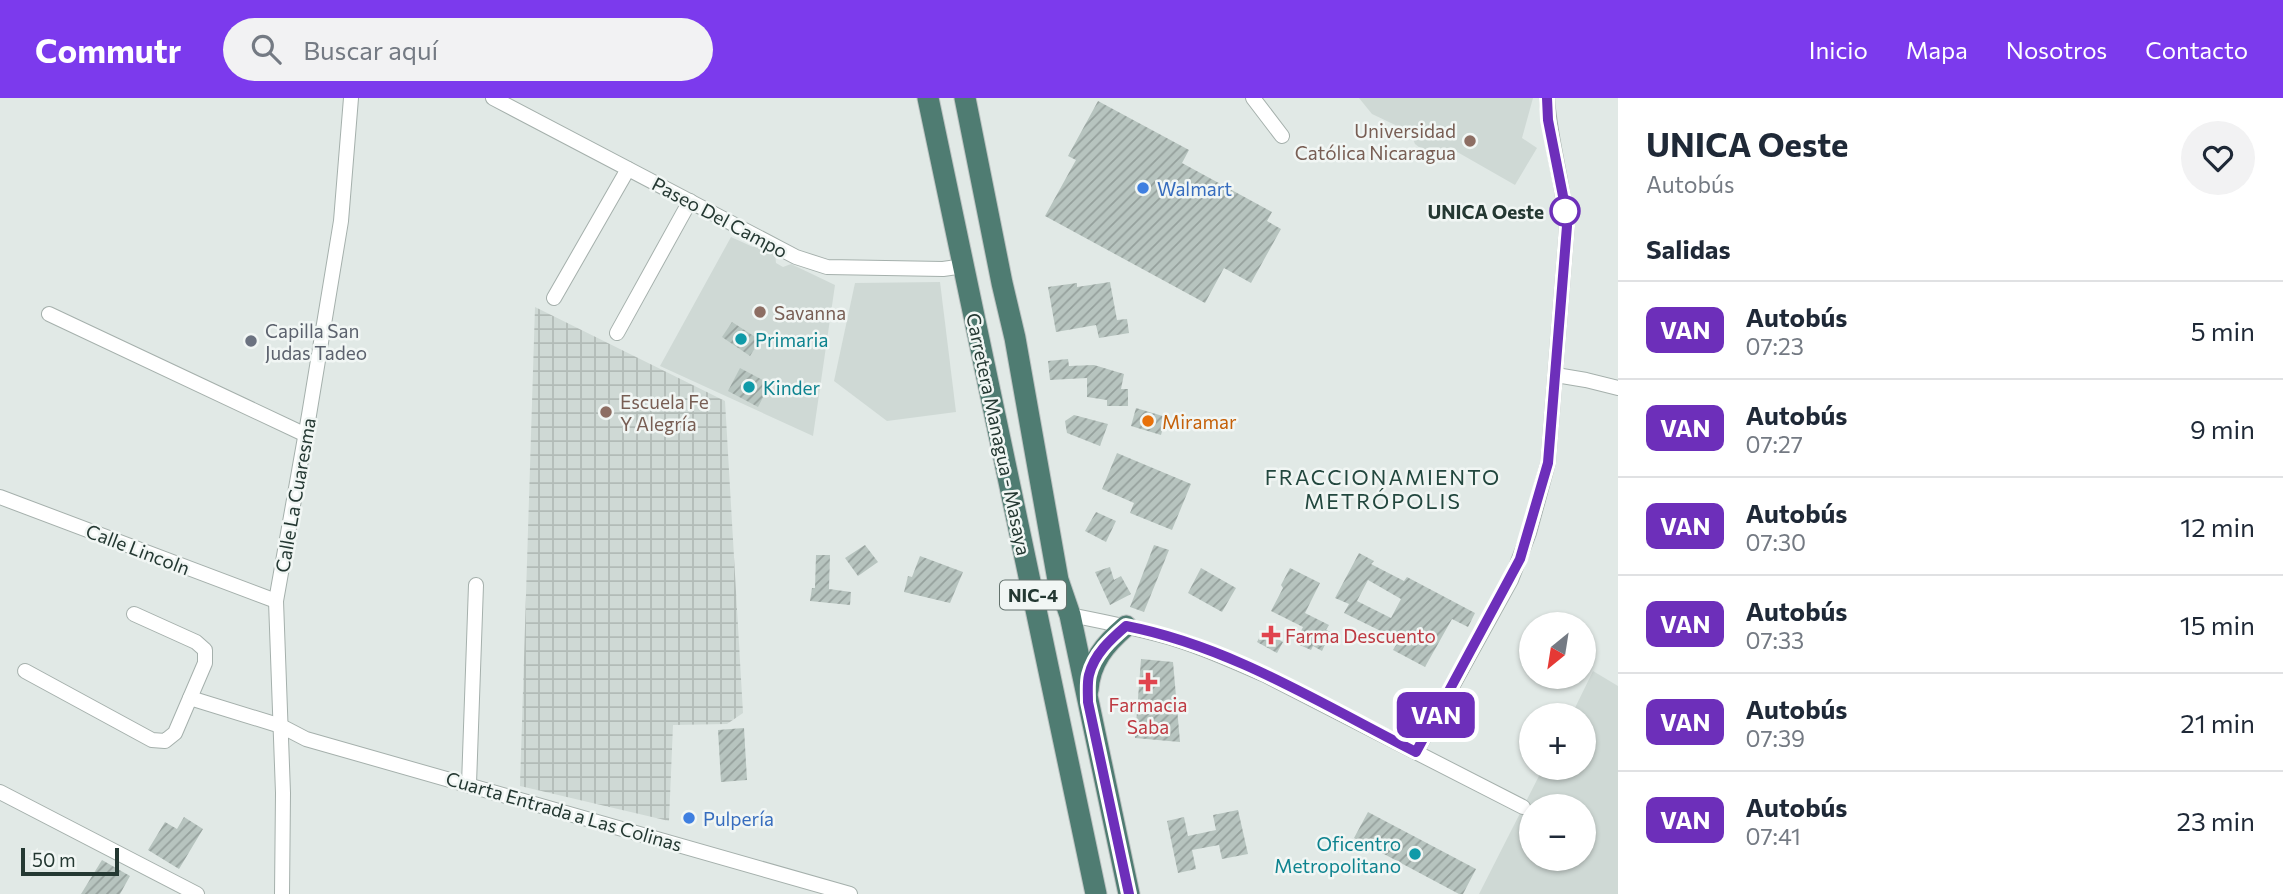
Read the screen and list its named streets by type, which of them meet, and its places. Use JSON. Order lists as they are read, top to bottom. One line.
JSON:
{"streets":{"highway":["Carretera Managua - Masaya","NIC-4"],"street":["Paseo Del Campo","Calle La Cuaresma","Calle Lincoln","Cuarta Entrada a Las Colinas"]},"crossings":[["Paseo Del Campo","Carretera Managua - Masaya"],["Calle La Cuaresma","Calle Lincoln"],["Calle La Cuaresma","Cuarta Entrada a Las Colinas"]],"districts":["FRACCIONAMIENTO METRÓPOLIS"],"places":{"other":["Universidad Católica Nicaragua","Walmart","UNICA Oeste","Savanna","Primaria","Capilla San Judas Tadeo","Kinder","Escuela Fe Y Alegría","Miramar","Pulpería","Oficentro Metropolitano"],"health":["Farma Descuento","Farmacia Saba"]},"lines":["bus line VAN"],"scale_bar":"50 m","north":"bottom left","page":{"header":"Commutr","search":"Buscar aquí","nav":["Inicio","Mapa","Nosotros","Contacto"],"on_map":"VAN","heading":[["UNICA Oeste","Autobús"],"Salidas"],"list":[{"mark":"VAN","name":"Autobús","note":"07:23","value":"5 min"},{"mark":"VAN","name":"Autobús","note":"07:27","value":"9 min"},{"mark":"VAN","name":"Autobús","note":"07:30","value":"12 min"},{"mark":"VAN","name":"Autobús","note":"07:33","value":"15 min"},{"mark":"VAN","name":"Autobús","note":"07:39","value":"21 min"},{"mark":"VAN","name":"Autobús","note":"07:41","value":"23 min"}],"map_buttons":["+","−"],"scale":"50 m"}}
